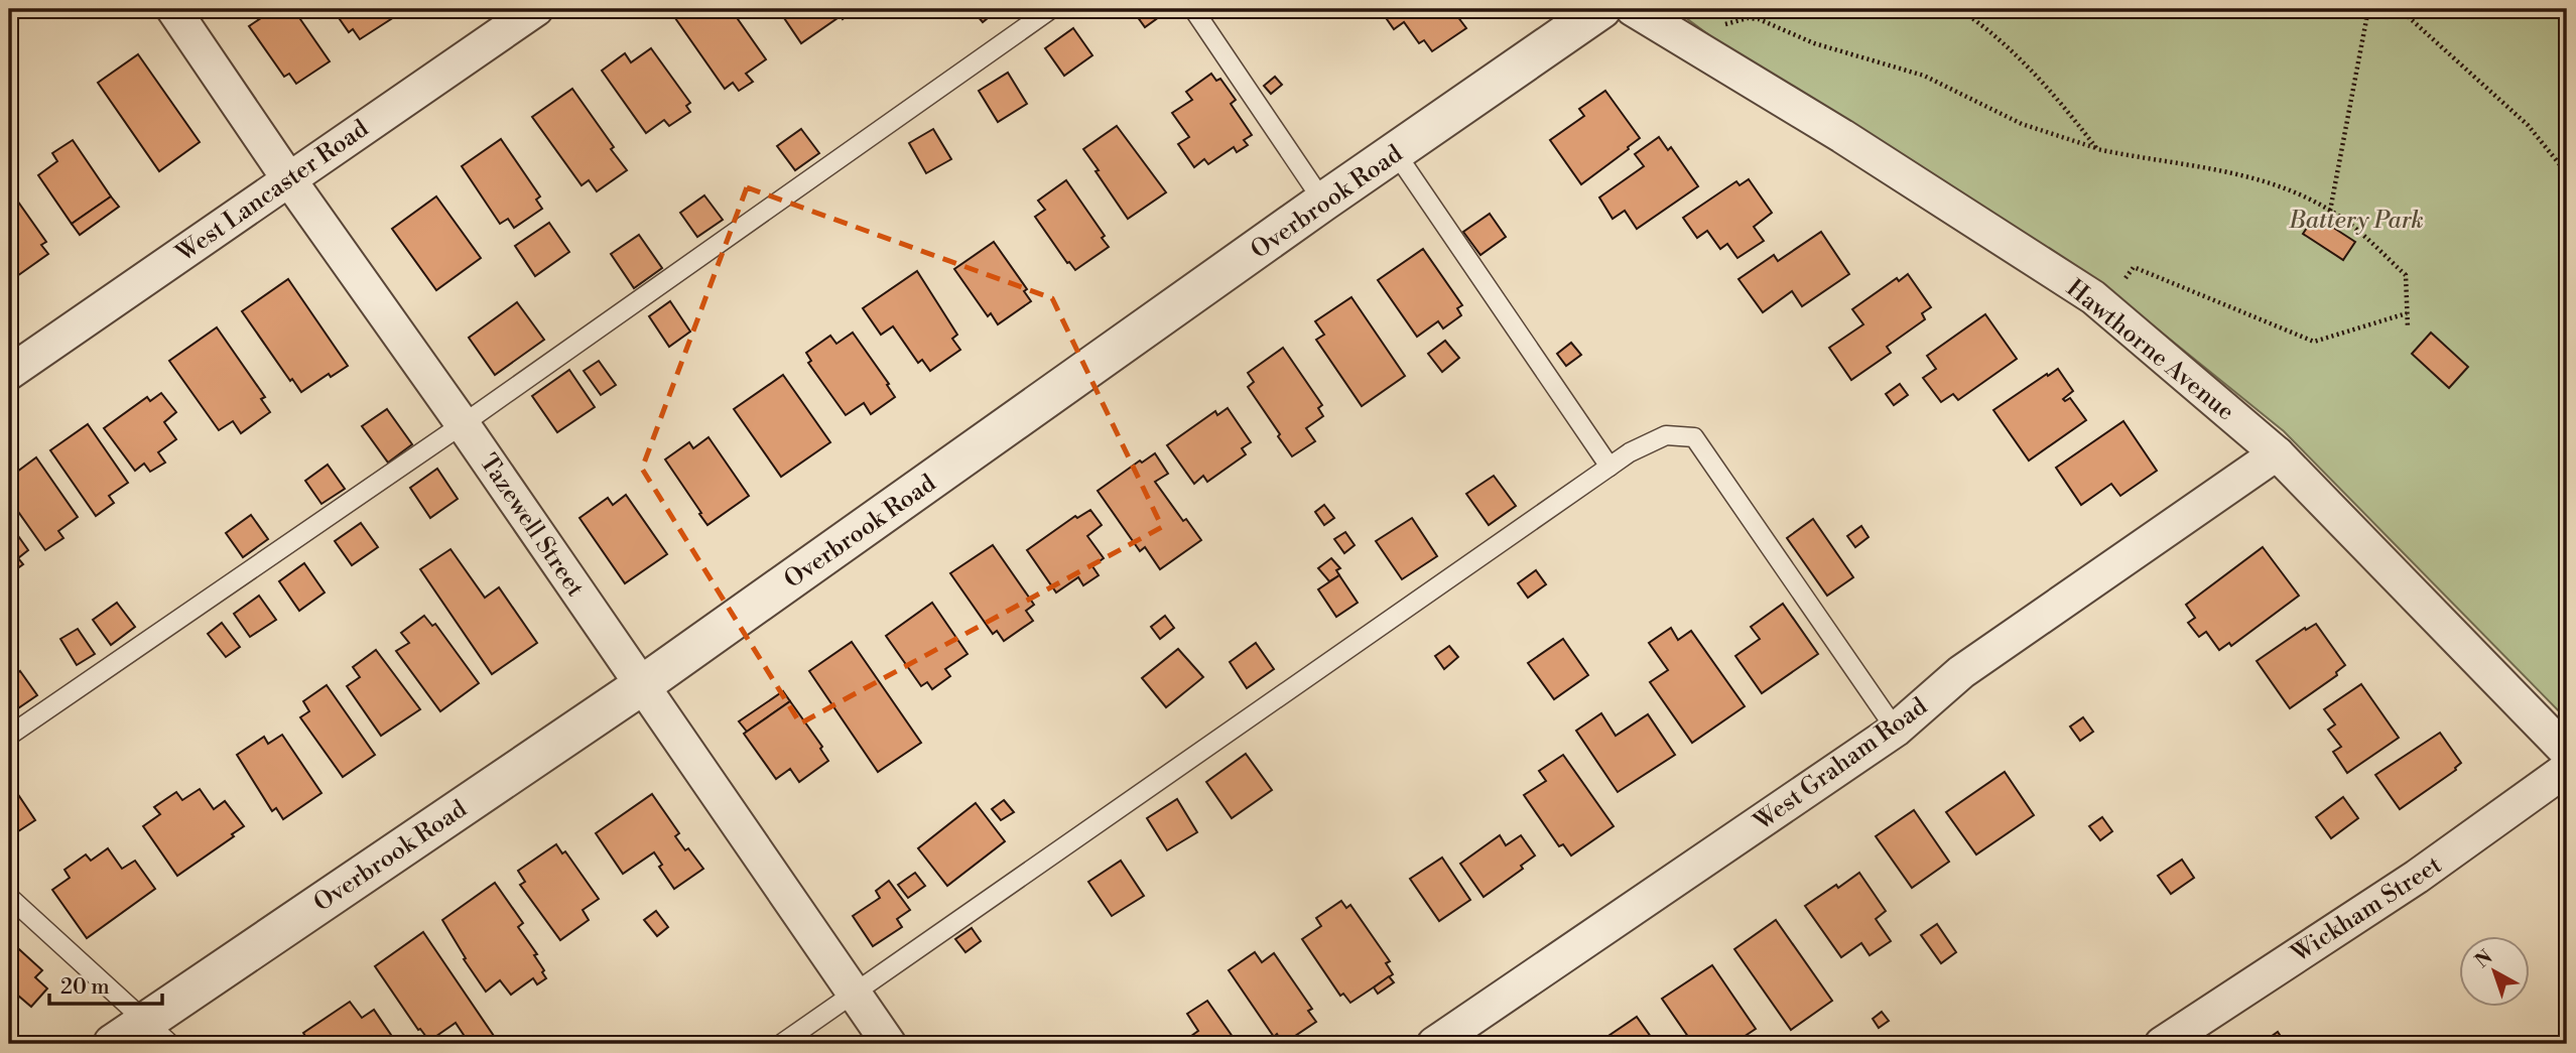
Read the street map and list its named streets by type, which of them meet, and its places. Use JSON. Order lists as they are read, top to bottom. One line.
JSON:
{"streets":{"street":["West Lancaster Road","Overbrook Road","Hawthorne Avenue","Tazewell Street","West Graham Road","Wickham Street"]},"crossings":[["West Lancaster Road","Tazewell Street"],["Overbrook Road","Tazewell Street"],["Hawthorne Avenue","West Graham Road"]],"parks":["Battery Park"],"scale_bar":"20 m","north":"top left"}
